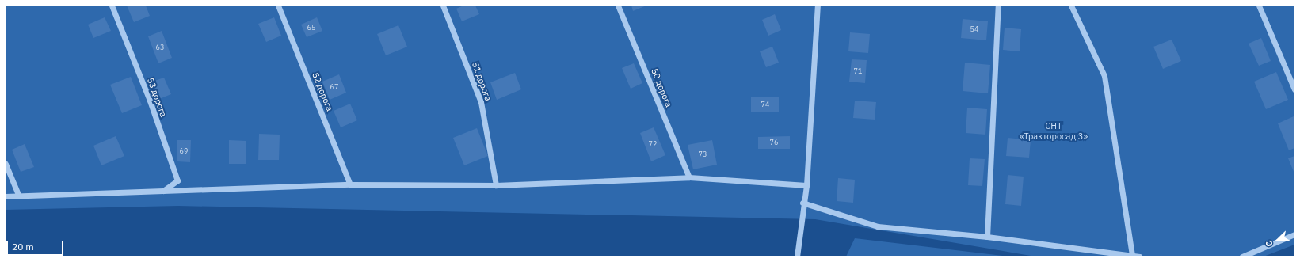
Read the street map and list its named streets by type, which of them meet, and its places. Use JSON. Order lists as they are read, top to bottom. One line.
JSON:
{"streets":{"street":["51 дорога","50 дорога","52 дорога","53 дорога"]},"parks":["СНТ «Тракторосад 3»"],"house_numbers":["65","54","63","71","67","74","76","72","69","73"],"scale_bar":"20 m","north":"bottom left"}
